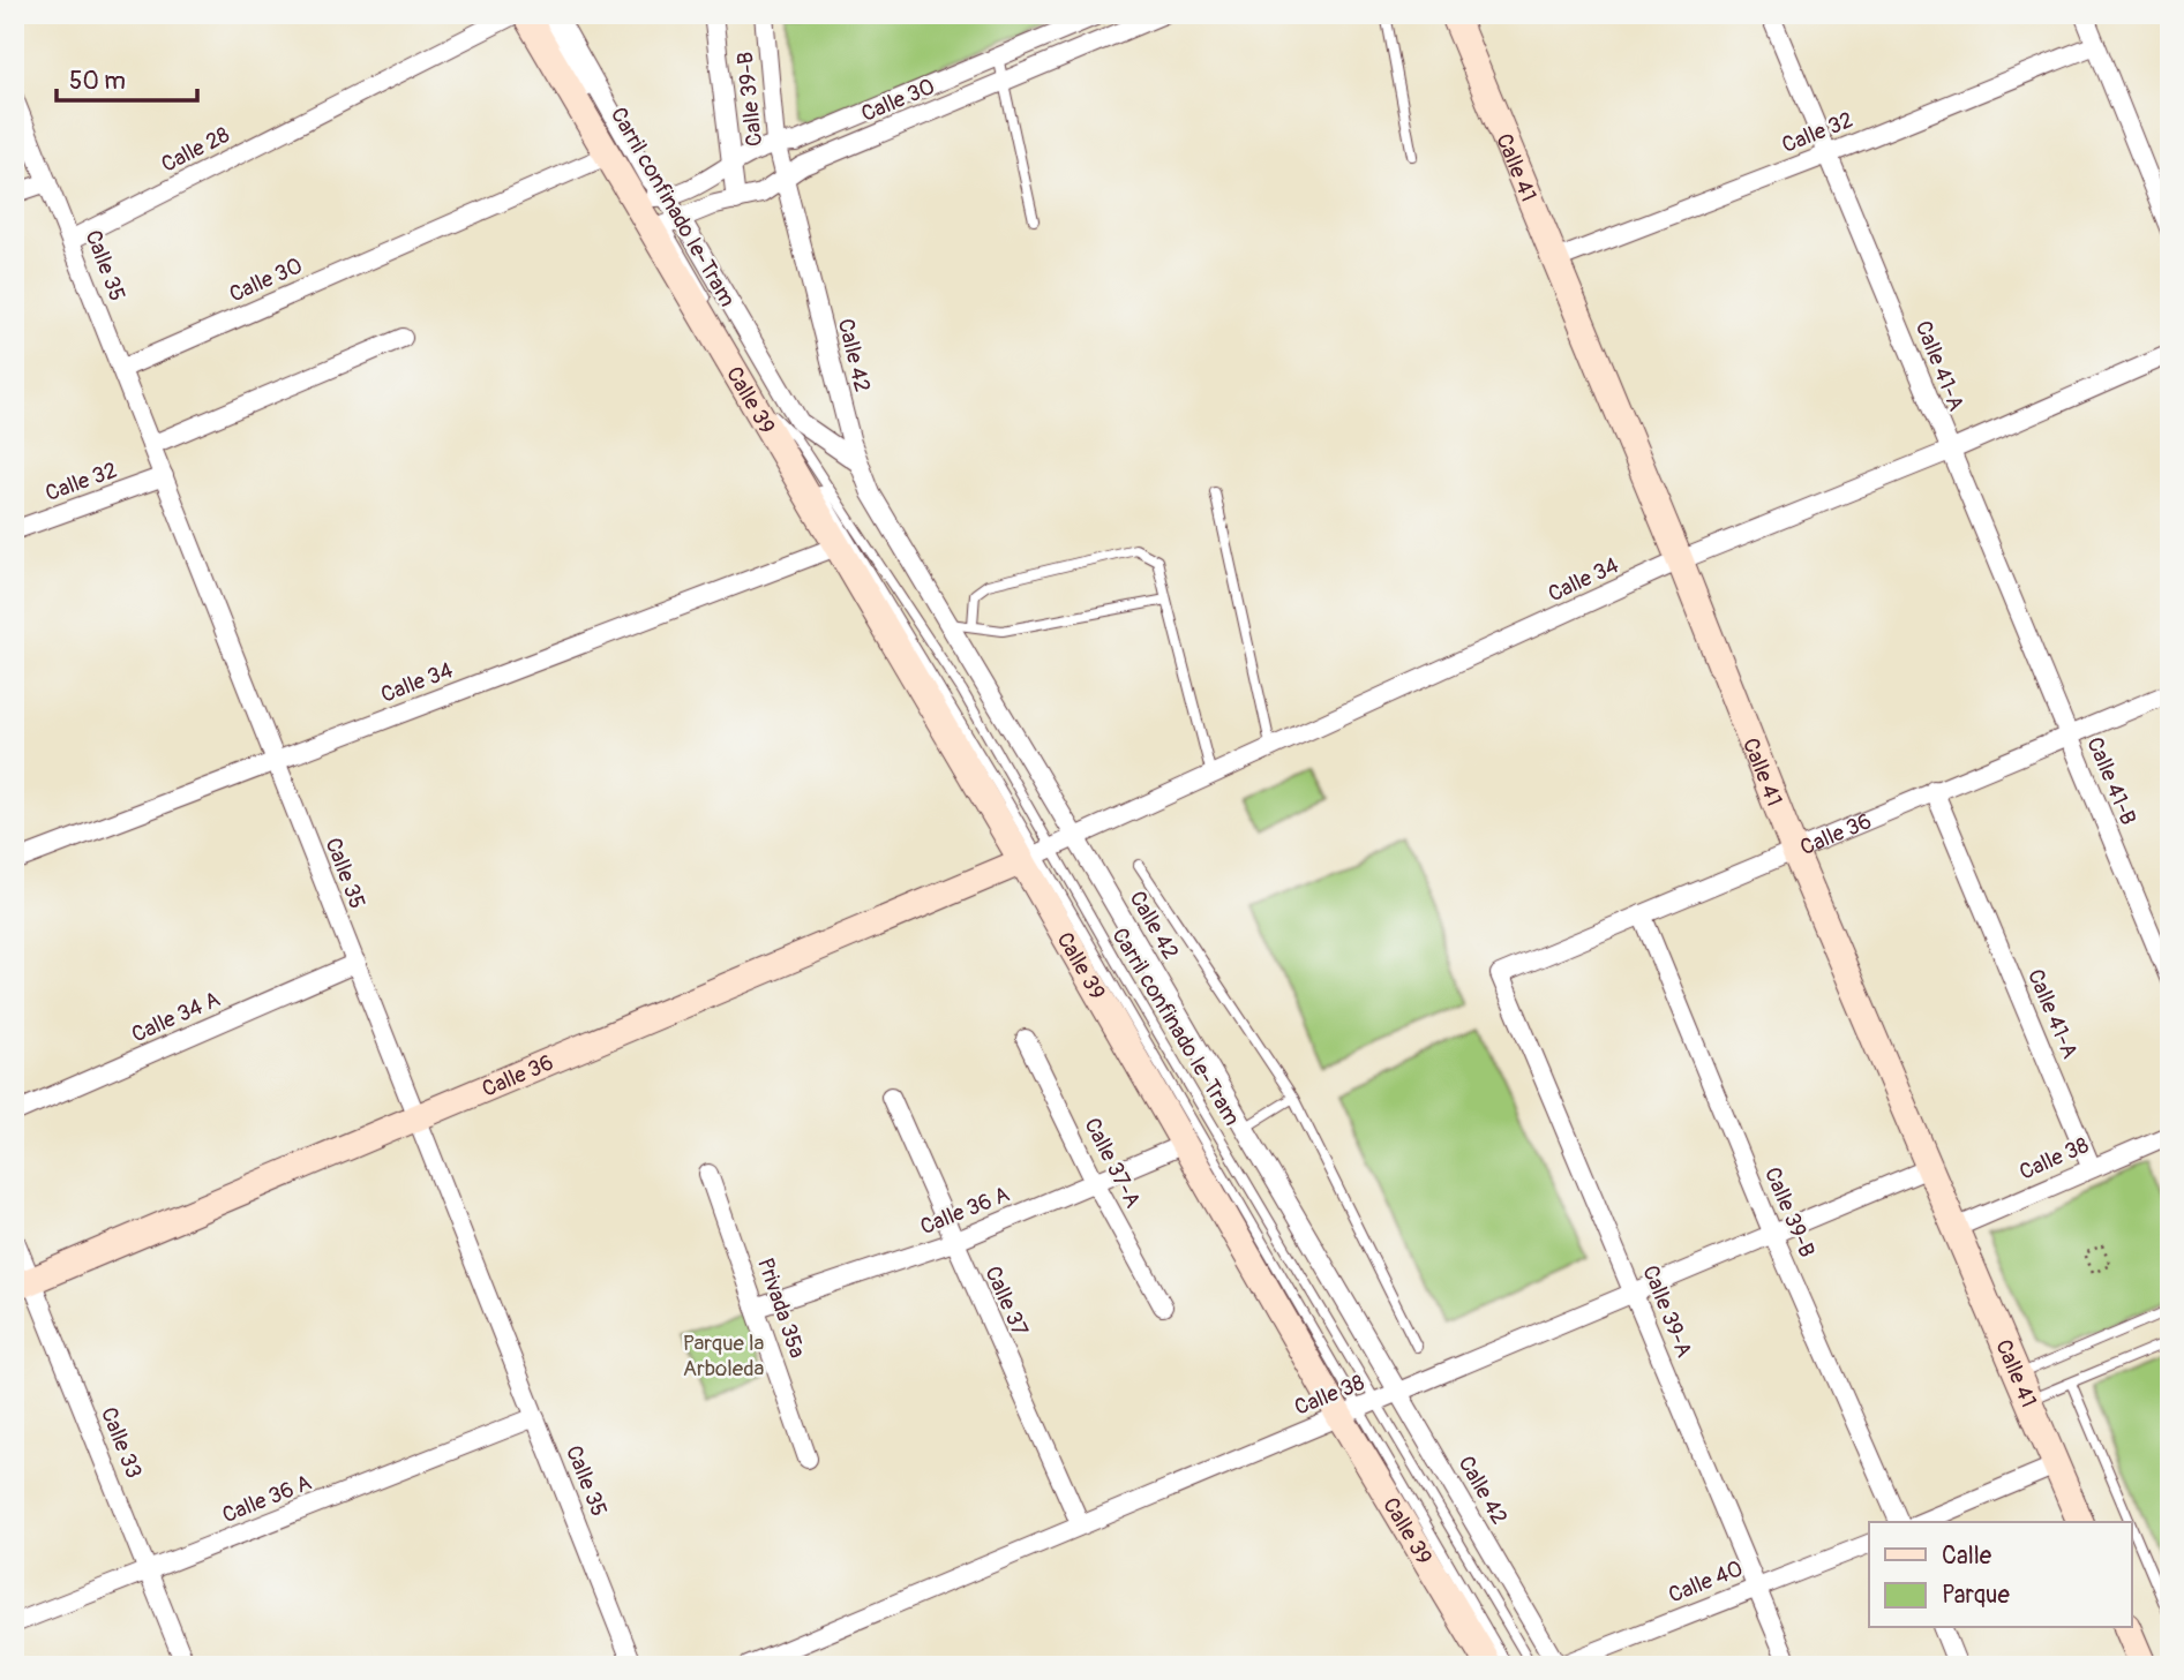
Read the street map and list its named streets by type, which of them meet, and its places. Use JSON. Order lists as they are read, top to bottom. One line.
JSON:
{"streets":{"street":["Calle 39-B","Calle 30","Calle 32","Calle 28","Calle 41","Calle 35","Calle 42","Calle 41-A","Calle 39","Calle 34","Calle 41-B","Calle 36","Calle 34 A","Calle 38","Calle 37-A","Calle 36 A","Calle 37","Privada 35a","Calle 39-A","Calle 33","Calle 40"],"lane":["Carril confinado Ie-Tram"]},"crossings":[["Calle 39-B","Calle 30"],["Calle 39-B","Calle 42"],["Calle 39-B","Calle 36"],["Calle 39-B","Calle 38"],["Calle 30","Carril confinado Ie-Tram"],["Calle 30","Calle 35"],["Calle 30","Calle 42"],["Calle 30","Calle 39"],["Calle 32","Calle 41"],["Calle 32","Calle 35"],["Calle 32","Calle 41-A"],["Calle 28","Calle 35"],["Calle 41","Calle 34"],["Calle 41","Calle 36"],["Calle 41","Calle 38"],["Carril confinado Ie-Tram","Calle 39"],["Carril confinado Ie-Tram","Calle 34"],["Carril confinado Ie-Tram","Calle 36"],["Carril confinado Ie-Tram","Calle 38"],["Calle 35","Calle 34"],["Calle 35","Calle 36"],["Calle 35","Calle 34 A"],["Calle 35","Calle 36 A"],["Calle 42","Calle 34"],["Calle 42","Calle 38"],["Calle 42","Calle 40"],["Calle 41-A","Calle 34"],["Calle 41-A","Calle 41-B"],["Calle 41-A","Calle 36"],["Calle 41-A","Calle 38"],["Calle 39","Calle 34"],["Calle 39","Calle 36"],["Calle 39","Calle 38"],["Calle 39","Calle 36 A"],["Calle 34","Calle 36"],["Calle 41-B","Calle 36"],["Calle 36","Calle 39-A"],["Calle 36","Calle 33"],["Calle 38","Calle 37"],["Calle 38","Calle 39-A"],["Calle 37-A","Calle 36 A"],["Calle 36 A","Calle 37"],["Calle 36 A","Privada 35a"],["Calle 36 A","Calle 33"],["Calle 39-A","Calle 40"]],"parks":["Parque la Arboleda"],"legend":["Calle","Parque"],"scale_bar":"50 m"}
